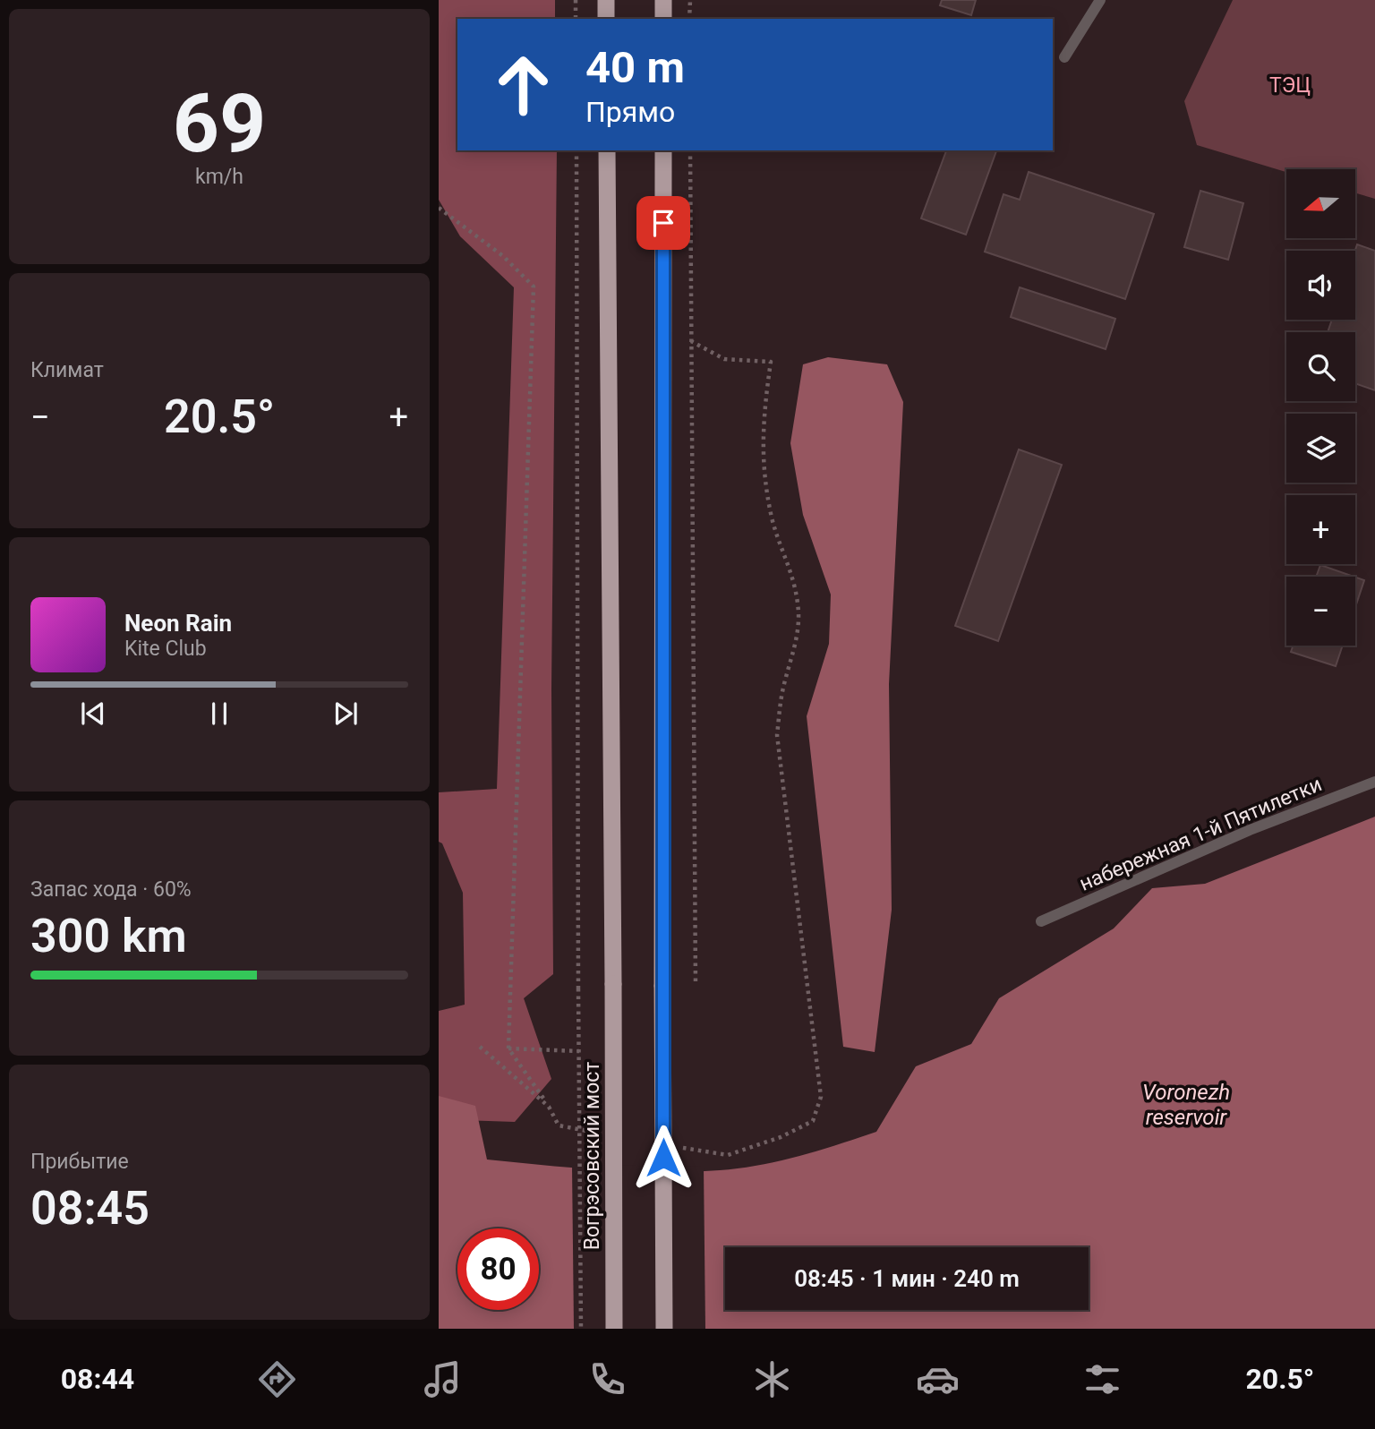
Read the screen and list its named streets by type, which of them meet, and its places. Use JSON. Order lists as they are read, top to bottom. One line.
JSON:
{"streets":{"highway":["Вогрэсовский мост"],"lane":["набережная 1-й Пятилетки"]},"water":["Voronezh reservoir"],"parks":["ТЭЦ"],"north":"left","page":{"tile":[["69","km/h"],"Климат",["Запас хода · 60%","300 km"],["Прибытие","08:45"]],"turn":["40 m","Прямо"],"map_buttons":["+","−"],"heat":["−","20.5°","+"],"song":["Neon Rain","Kite Club"],"limit":"80","trip":"08:45 · 1 мин · 240 m","tabs":["08:44","20.5°"]}}
